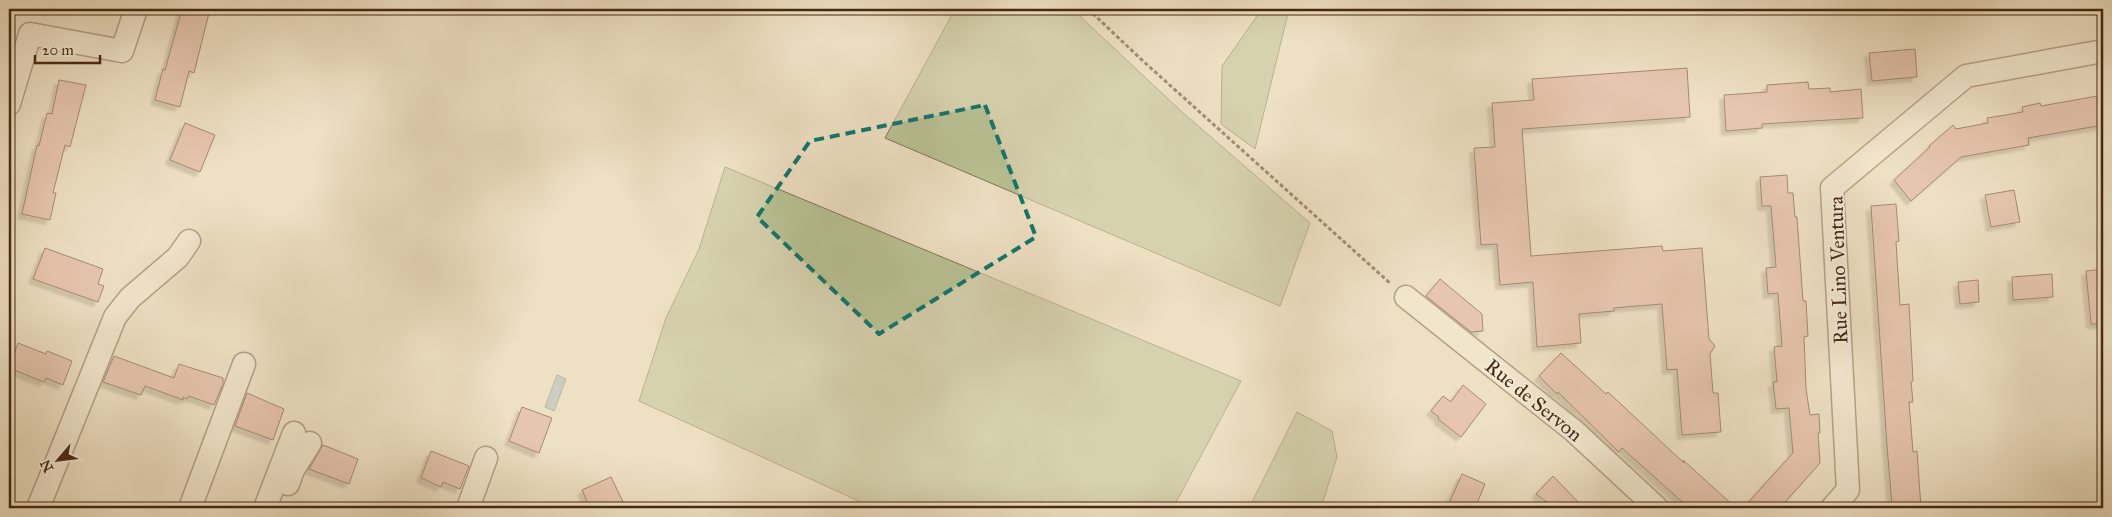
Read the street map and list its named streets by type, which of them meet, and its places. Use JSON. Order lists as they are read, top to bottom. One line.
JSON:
{"streets":{"street":["Rue Lino Ventura","Rue de Servon"]},"scale_bar":"20 m","north":"bottom left"}
